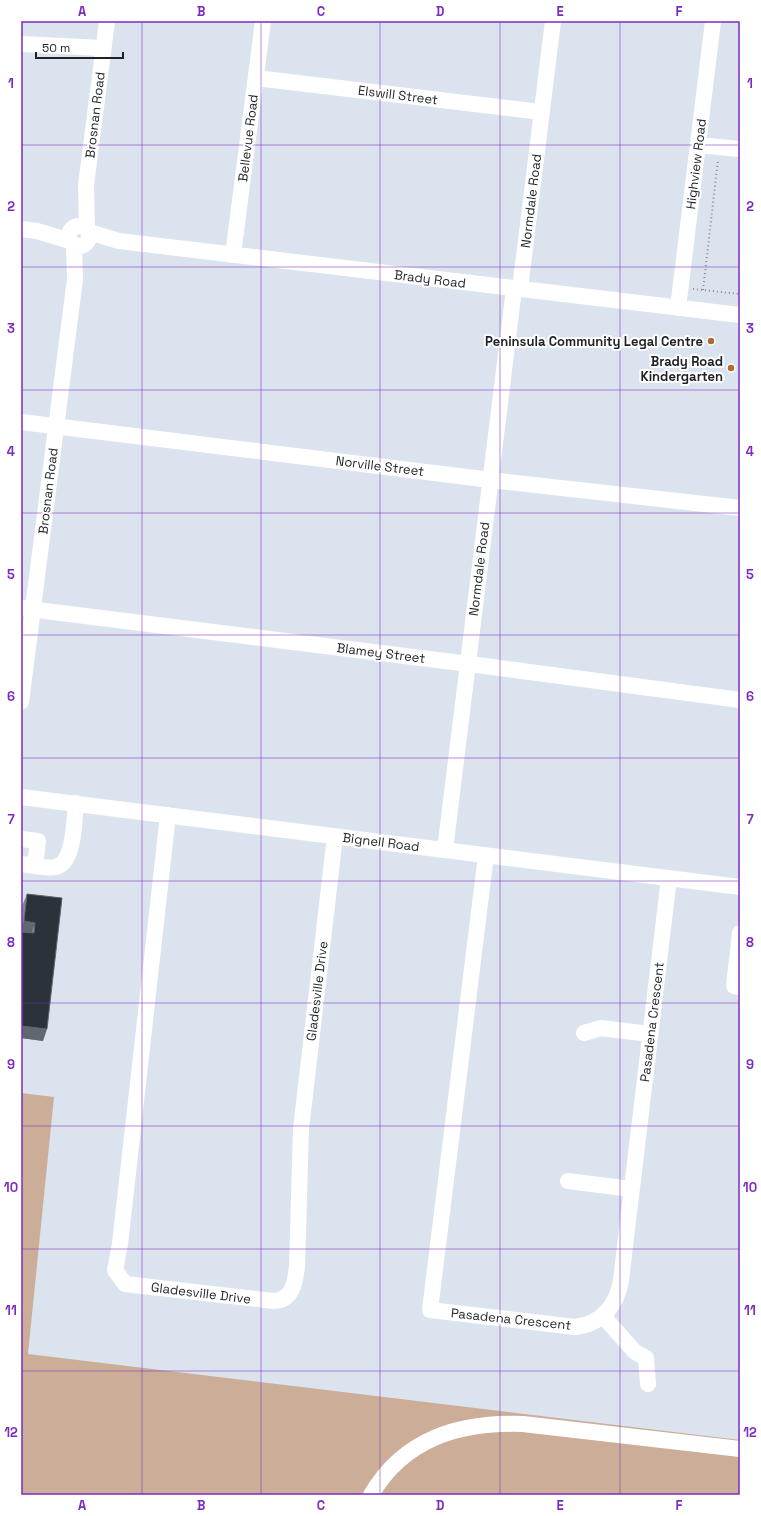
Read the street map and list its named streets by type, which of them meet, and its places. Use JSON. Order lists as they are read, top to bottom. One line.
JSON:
{"streets":{"street":["Elswill Street","Brosnan Road","Bellevue Road","Highview Road","Normdale Road","Brady Road","Norville Street","Blamey Street","Bignell Road","Gladesville Drive","Pasadena Crescent"]},"crossings":[["Elswill Street","Bellevue Road"],["Elswill Street","Normdale Road"],["Brosnan Road","Brady Road"],["Brosnan Road","Norville Street"],["Brosnan Road","Blamey Street"],["Bellevue Road","Brady Road"],["Highview Road","Brady Road"],["Normdale Road","Brady Road"],["Normdale Road","Norville Street"],["Normdale Road","Blamey Street"],["Normdale Road","Bignell Road"],["Bignell Road","Gladesville Drive"],["Bignell Road","Pasadena Crescent"]],"places":["Peninsula Community Legal Centre","Brady Road Kindergarten"],"scale_bar":"50 m","grid":{"columns":["A","B","C","D","E","F"],"rows":["1","2","3","4","5","6","7","8","9","10","11","12"]}}
